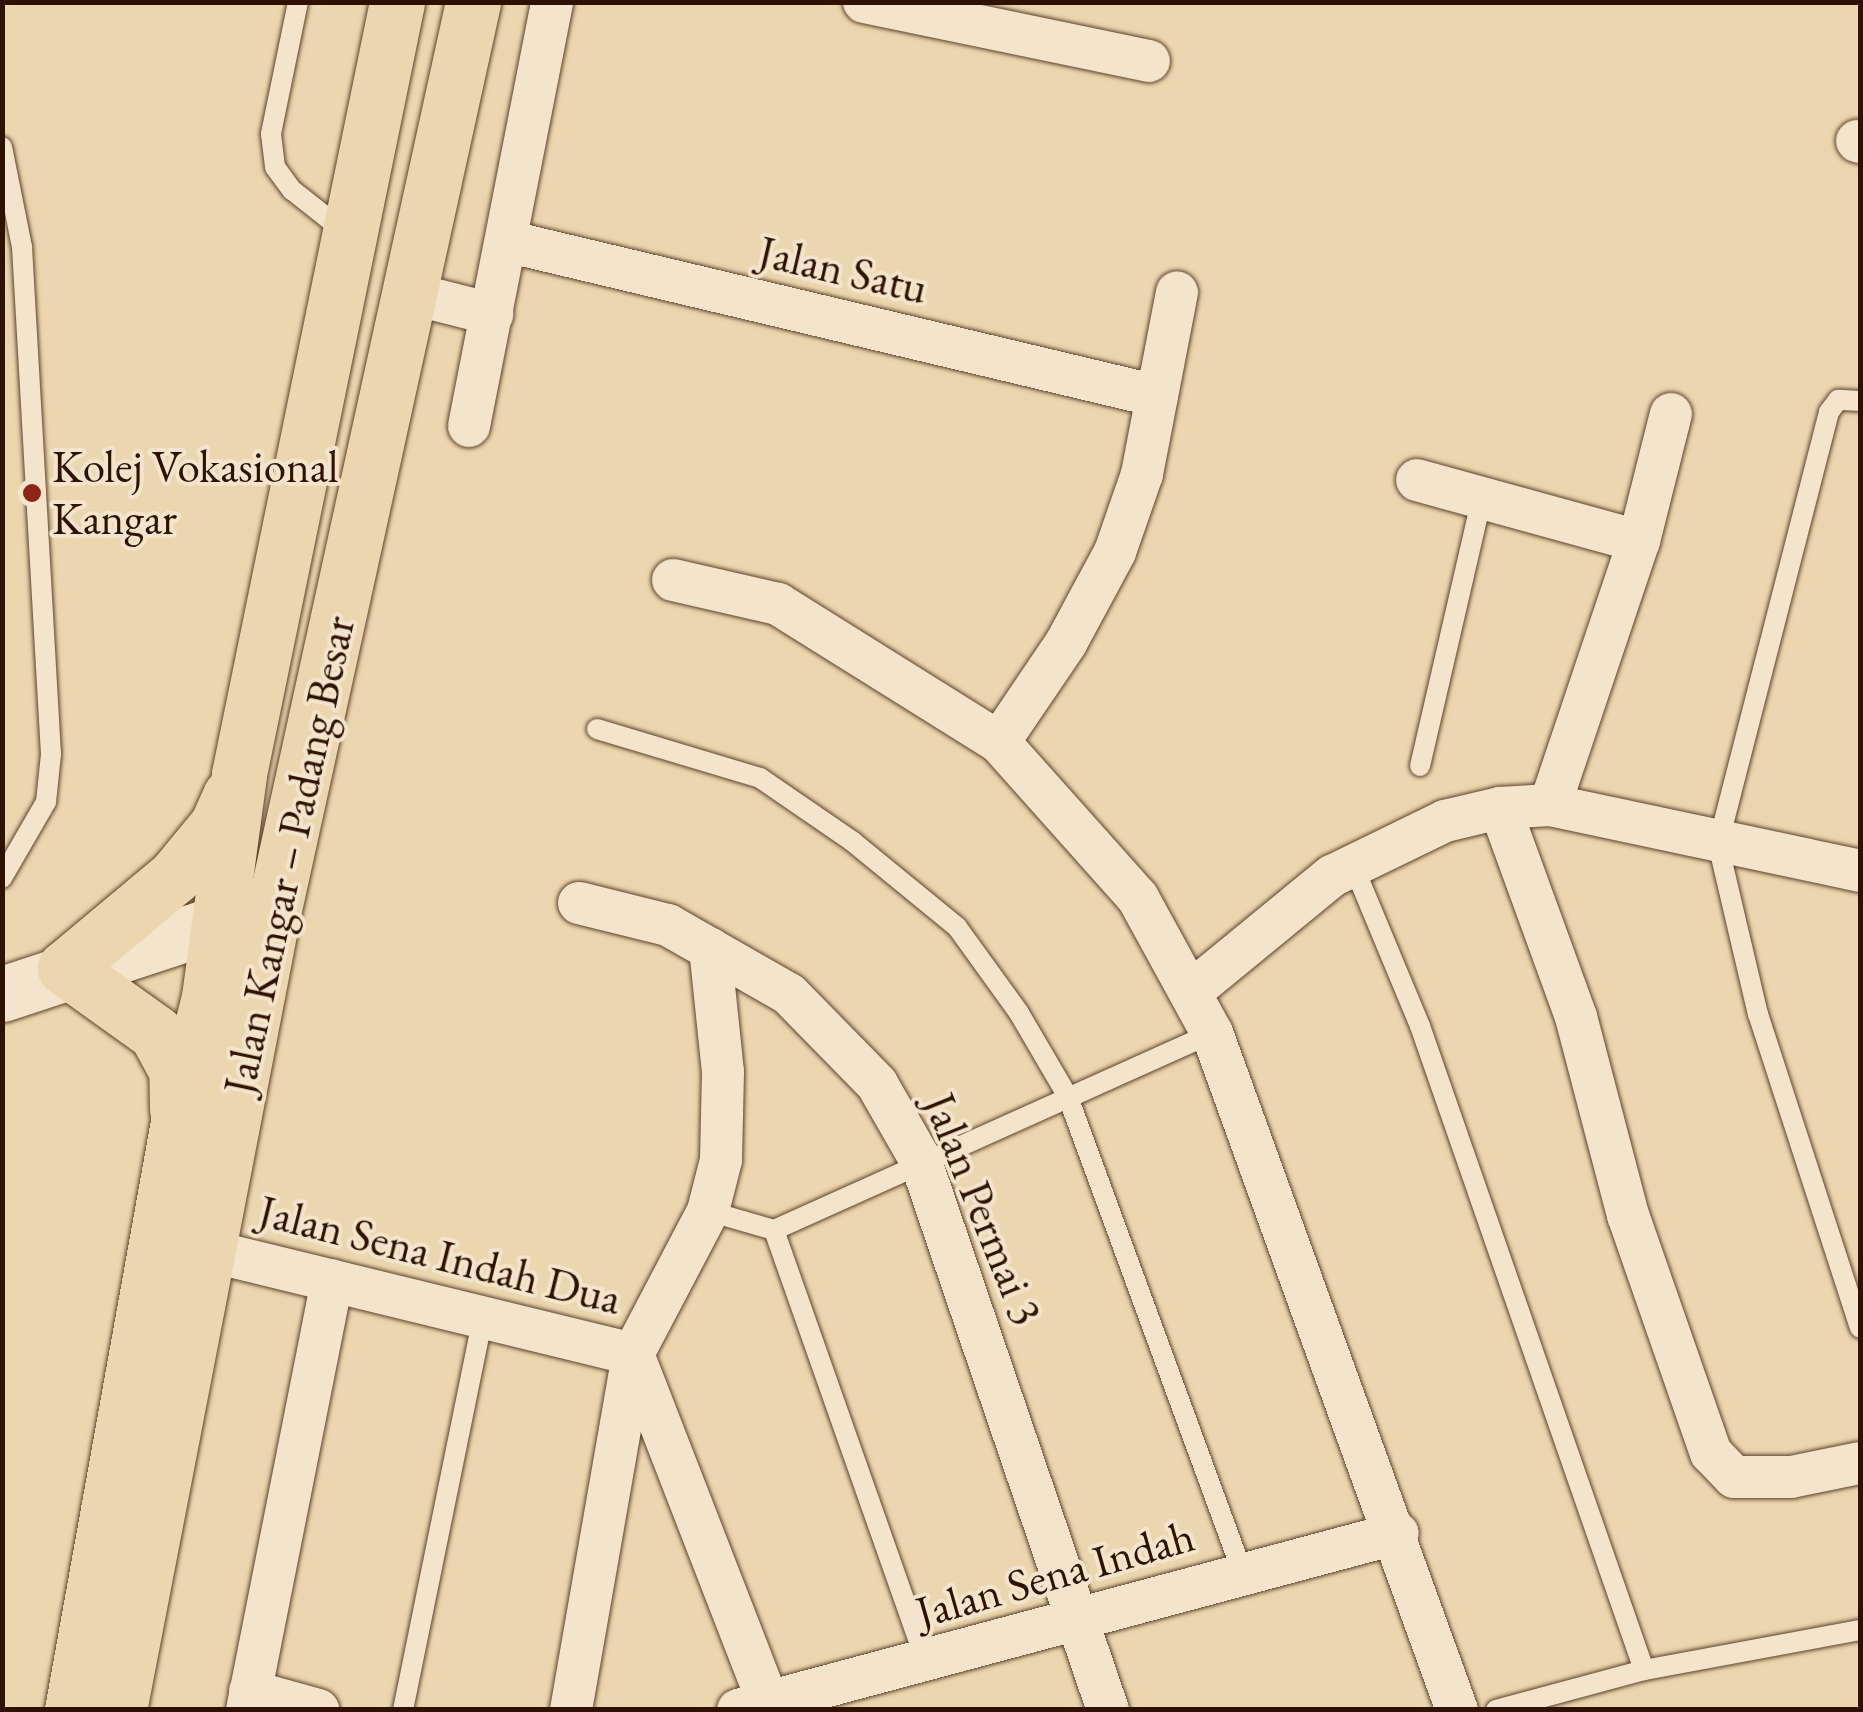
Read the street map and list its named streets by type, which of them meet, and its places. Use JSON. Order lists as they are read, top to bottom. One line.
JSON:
{"streets":{"highway":["Jalan Kangar – Padang Besar"],"street":["Jalan Satu","Jalan Permai 3","Jalan Sena Indah Dua","Jalan Sena Indah"]},"crossings":[["Jalan Kangar – Padang Besar","Jalan Sena Indah Dua"],["Jalan Permai 3","Jalan Sena Indah"],["Jalan Sena Indah Dua","Jalan Sena Indah"]],"places":["Kolej Vokasional Kangar"]}
